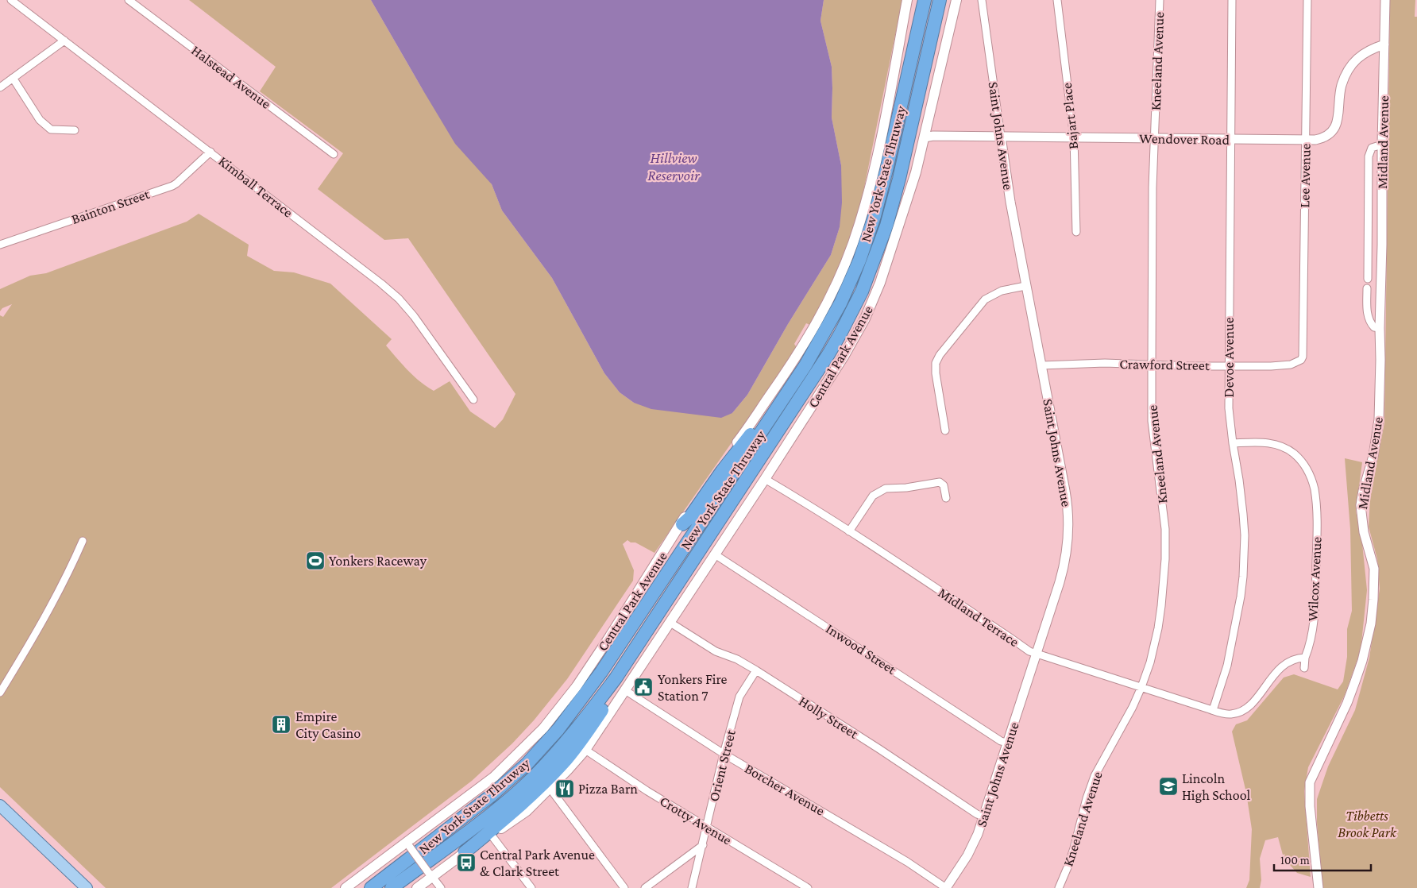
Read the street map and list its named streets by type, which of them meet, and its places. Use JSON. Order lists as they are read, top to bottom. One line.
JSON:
{"streets":{"highway":["New York State Thruway"],"main road":["Central Park Avenue"],"street":["Kneeland Avenue","Halstead Avenue","Bajart Place","Saint Johns Avenue","Wendover Road","Midland Avenue","Lee Avenue","Kimball Terrace","Bainton Street","Devoe Avenue","Crawford Street","Wilcox Avenue","Midland Terrace","Inwood Street","Holly Street","Orient Street","Borcher Avenue","Crotty Avenue"]},"crossings":[["Kneeland Avenue","Wendover Road"],["Kneeland Avenue","Crawford Street"],["Kneeland Avenue","Midland Terrace"],["Bajart Place","Wendover Road"],["Saint Johns Avenue","Wendover Road"],["Saint Johns Avenue","Crawford Street"],["Saint Johns Avenue","Midland Terrace"],["Saint Johns Avenue","Inwood Street"],["Saint Johns Avenue","Holly Street"],["Saint Johns Avenue","Borcher Avenue"],["Wendover Road","Midland Avenue"],["Wendover Road","Lee Avenue"],["Wendover Road","Central Park Avenue"],["Wendover Road","Devoe Avenue"],["Lee Avenue","Crawford Street"],["Kimball Terrace","Bainton Street"],["Central Park Avenue","Midland Terrace"],["Central Park Avenue","Inwood Street"],["Central Park Avenue","Holly Street"],["Central Park Avenue","Borcher Avenue"],["Central Park Avenue","Crotty Avenue"],["Devoe Avenue","Crawford Street"],["Devoe Avenue","Wilcox Avenue"],["Devoe Avenue","Midland Terrace"],["Holly Street","Orient Street"],["Orient Street","Borcher Avenue"],["Orient Street","Crotty Avenue"]],"water":["Hillview Reservoir"],"parks":["Tibbetts Brook Park"],"places":{"sports":["Yonkers Raceway"],"public building":["Yonkers Fire Station 7"],"building":["Empire City Casino"],"school or university":["Lincoln High School"],"restaurant":["Pizza Barn"],"bus stop":["Central Park Avenue & Clark Street"]},"scale_bar":"100 m"}
